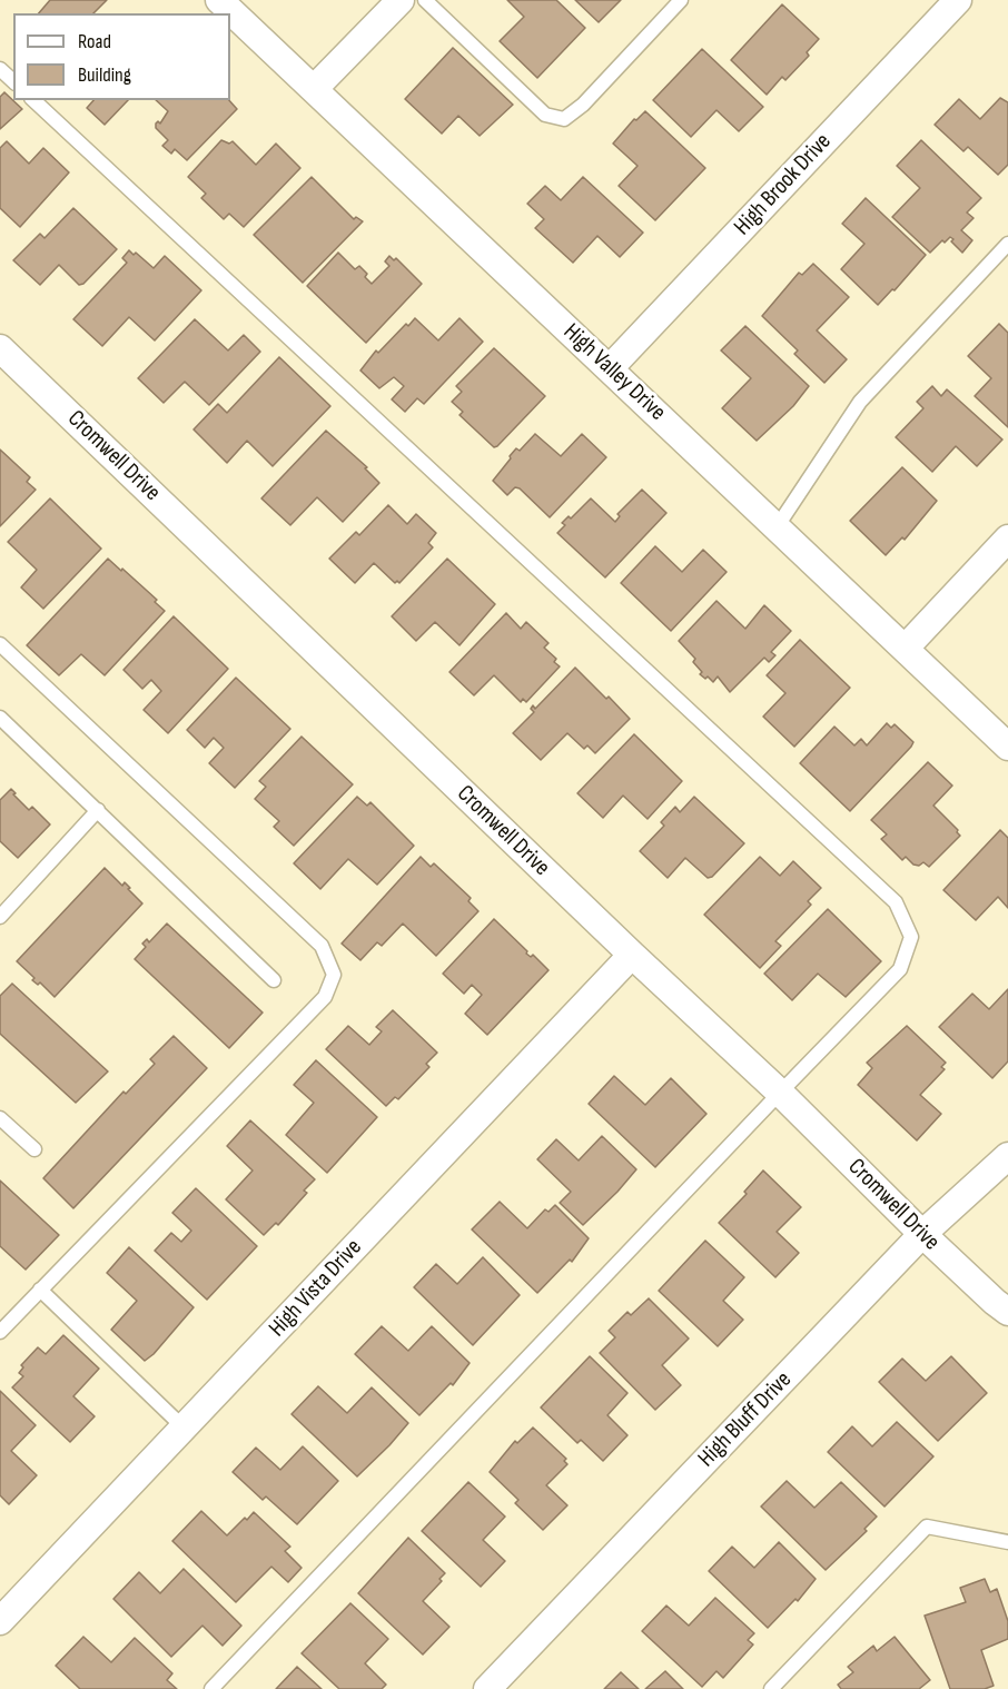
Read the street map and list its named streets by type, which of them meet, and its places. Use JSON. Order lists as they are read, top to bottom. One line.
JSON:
{"streets":{"street":["High Brook Drive","High Valley Drive","Cromwell Drive","High Vista Drive","High Bluff Drive"]},"crossings":[["High Brook Drive","High Valley Drive"],["Cromwell Drive","High Vista Drive"],["Cromwell Drive","High Bluff Drive"]],"legend":["Road","Building"]}
